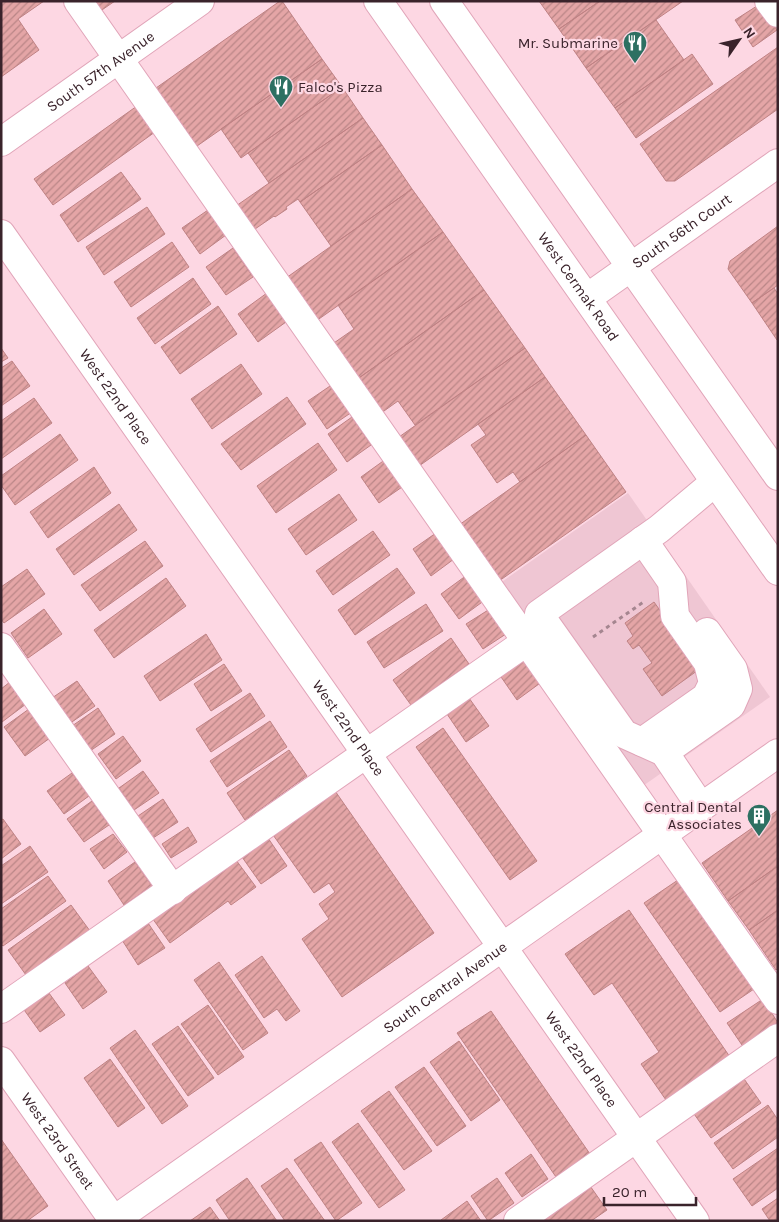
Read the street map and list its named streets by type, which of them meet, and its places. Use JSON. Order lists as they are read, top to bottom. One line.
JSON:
{"streets":{"street":["South 57th Avenue","South 56th Court","West Cermak Road","West 22nd Place","South Central Avenue","West 23rd Street"]},"crossings":[["South 56th Court","West Cermak Road"],["West 22nd Place","South Central Avenue"],["South Central Avenue","West 23rd Street"]],"places":{"restaurant":["Mr. Submarine","Falco's Pizza"],"building":["Central Dental Associates"]},"scale_bar":"20 m","north":"top right"}
